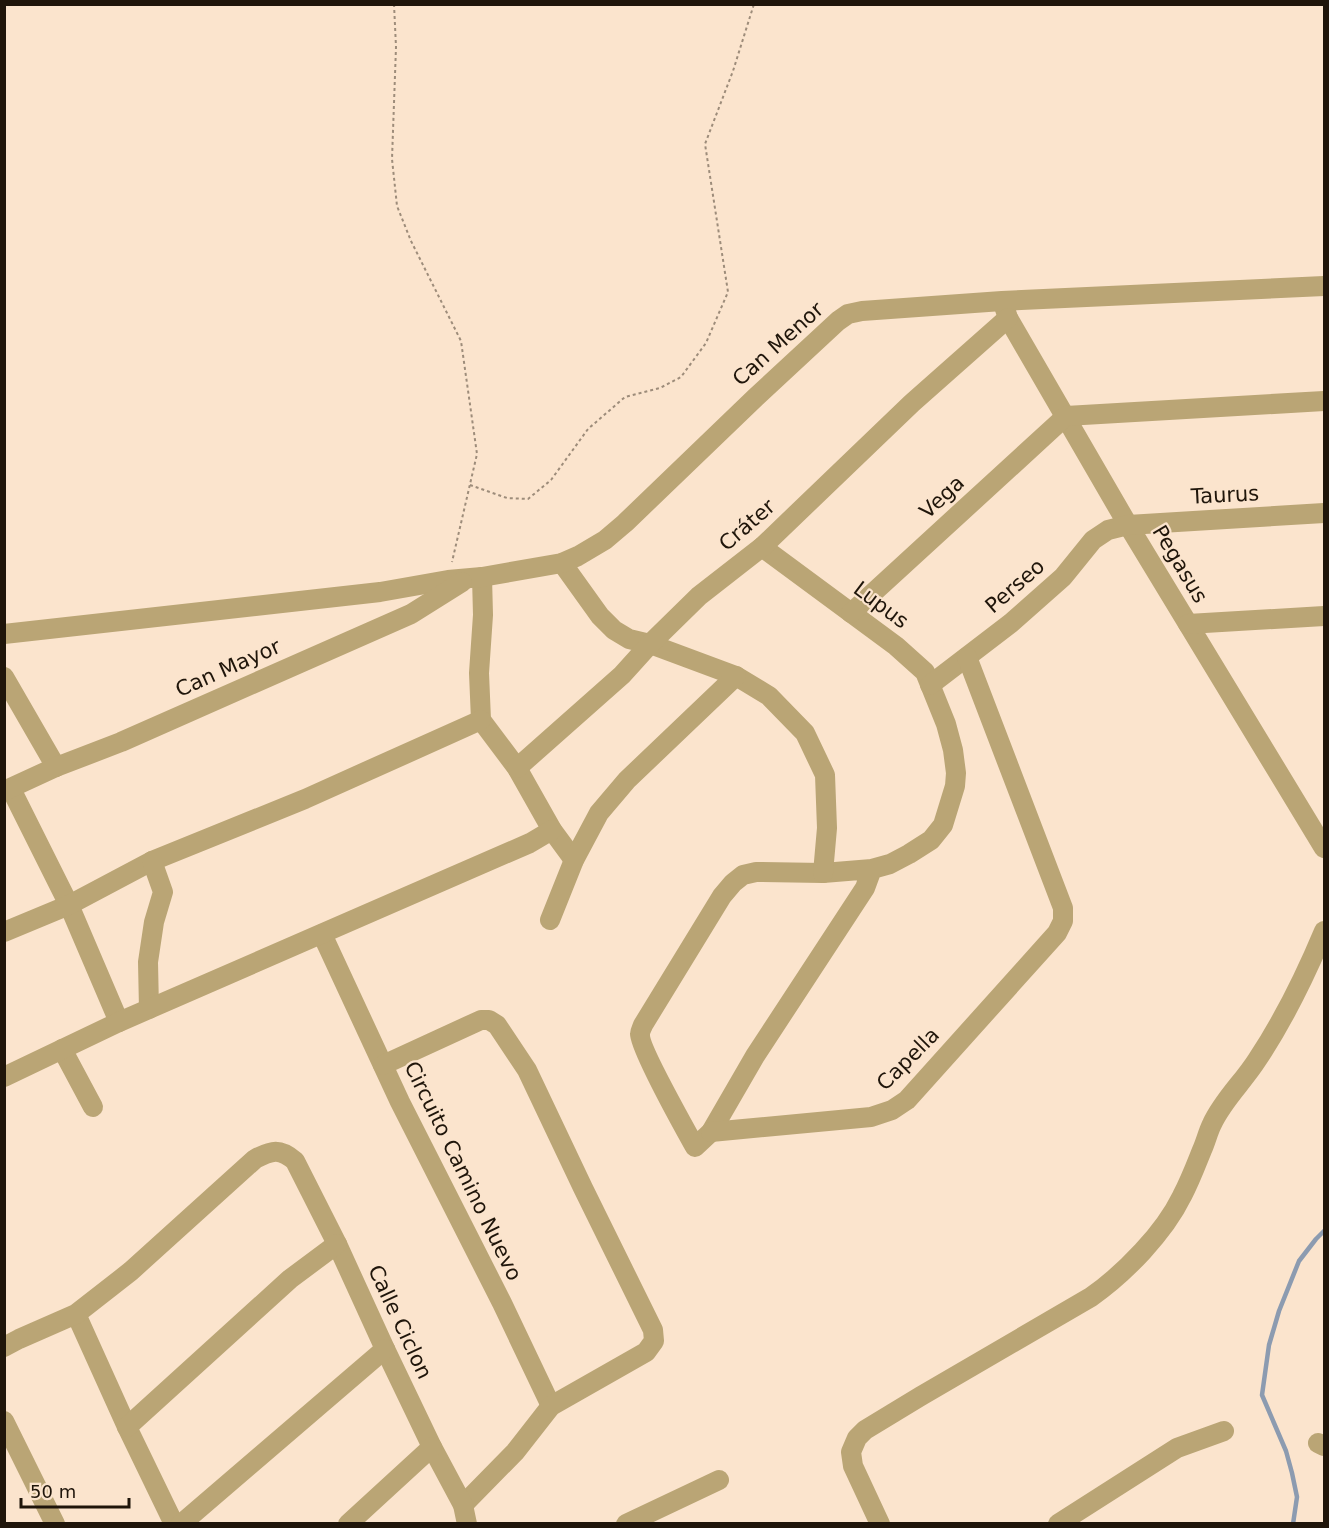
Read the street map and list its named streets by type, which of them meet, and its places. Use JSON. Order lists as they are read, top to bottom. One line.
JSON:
{"streets":{"street":["Can Menor","Taurus","Vega","Cráter","Pegasus","Perseo","Lupus","Can Mayor","Capella","Circuito Camino Nuevo","Calle Ciclon"]},"crossings":[["Can Menor","Cráter"],["Can Menor","Pegasus"],["Can Menor","Can Mayor"],["Taurus","Pegasus"],["Taurus","Perseo"],["Vega","Pegasus"],["Vega","Lupus"],["Cráter","Pegasus"],["Cráter","Lupus"],["Pegasus","Perseo"],["Perseo","Lupus"],["Perseo","Capella"],["Lupus","Capella"]],"scale_bar":"50 m"}
